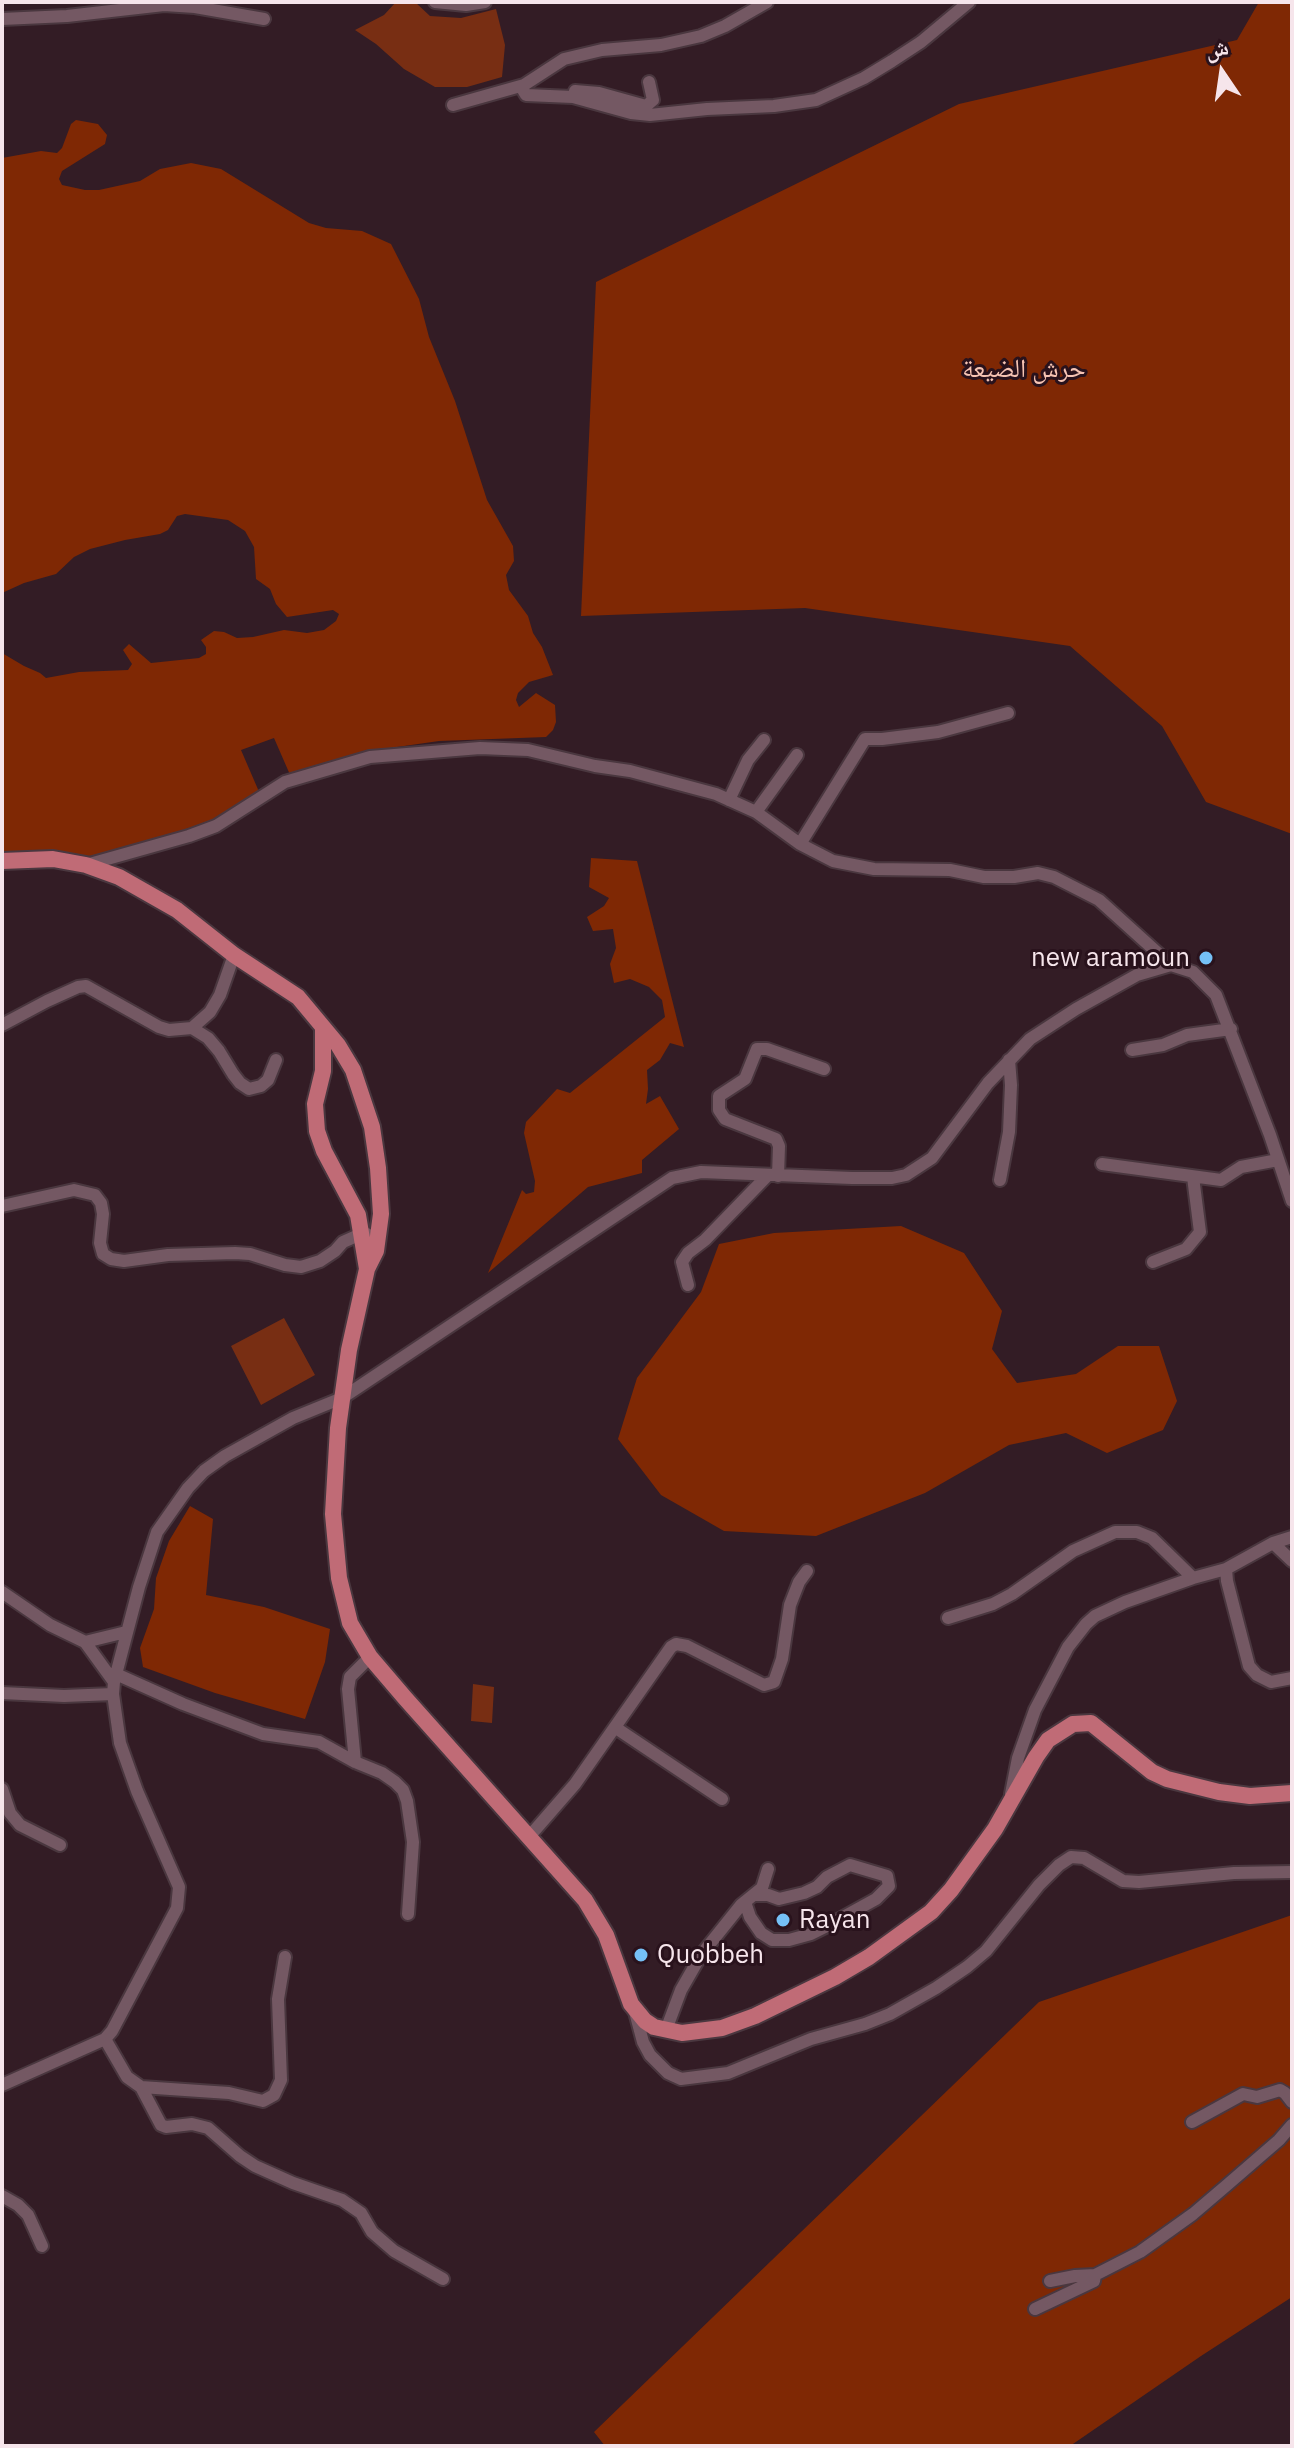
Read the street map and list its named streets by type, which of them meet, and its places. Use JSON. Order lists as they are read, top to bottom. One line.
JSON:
{"parks":["حرش الضيعة"],"places":["new aramoun","Rayan","Quobbeh"],"north":"top"}
